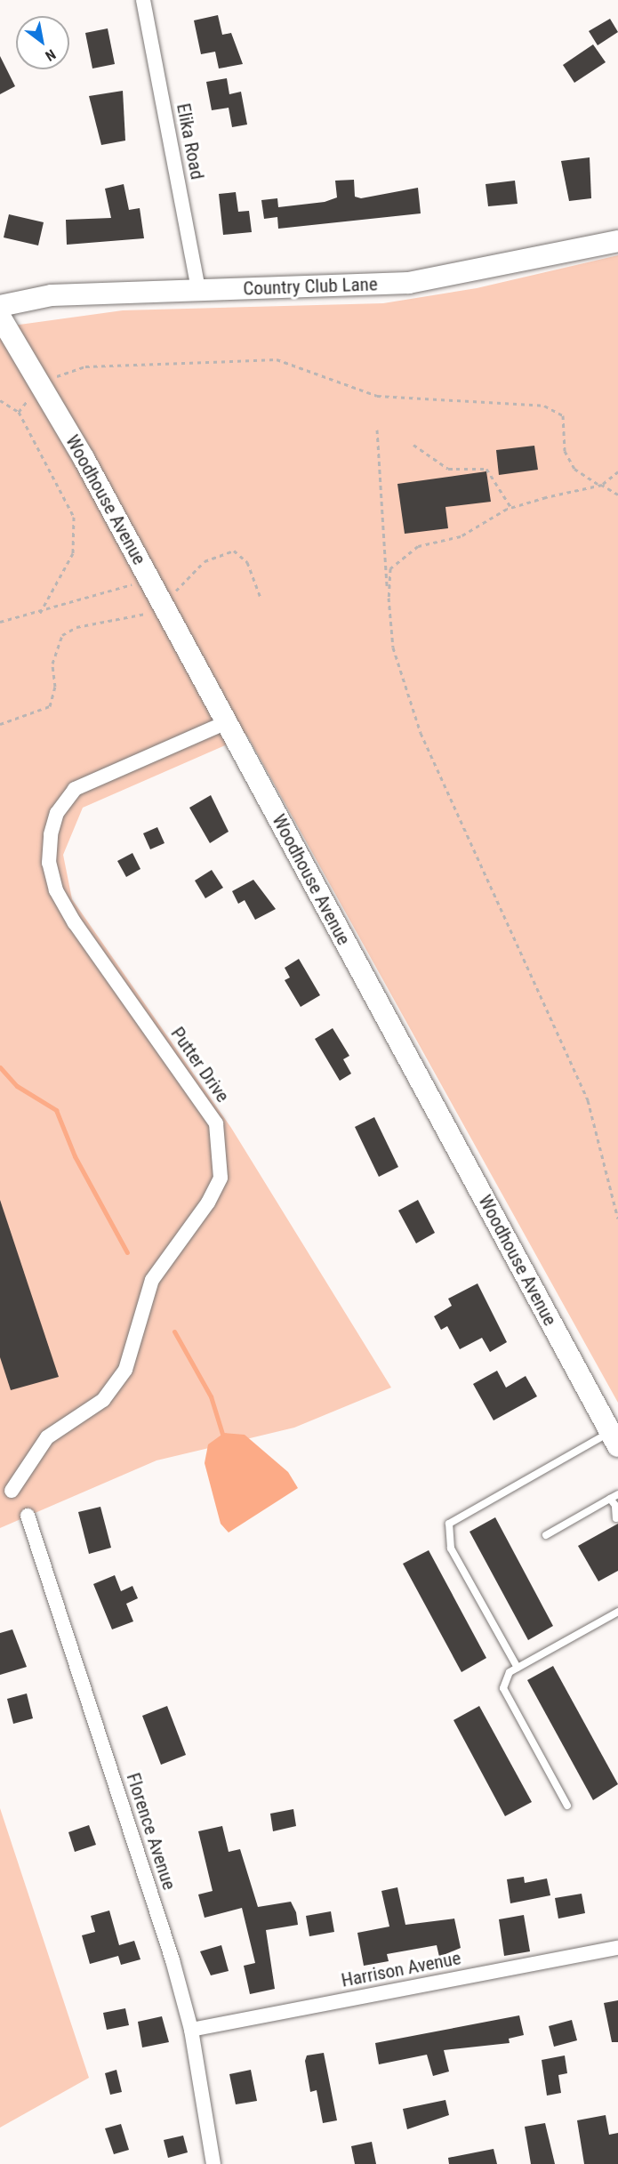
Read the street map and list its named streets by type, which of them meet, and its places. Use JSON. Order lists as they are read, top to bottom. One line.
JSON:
{"streets":{"main road":["Country Club Lane","Woodhouse Avenue"],"street":["Elika Road","Putter Drive","Florence Avenue","Harrison Avenue"]},"crossings":[["Elika Road","Country Club Lane"],["Woodhouse Avenue","Putter Drive"],["Florence Avenue","Harrison Avenue"]],"north":"bottom right"}
